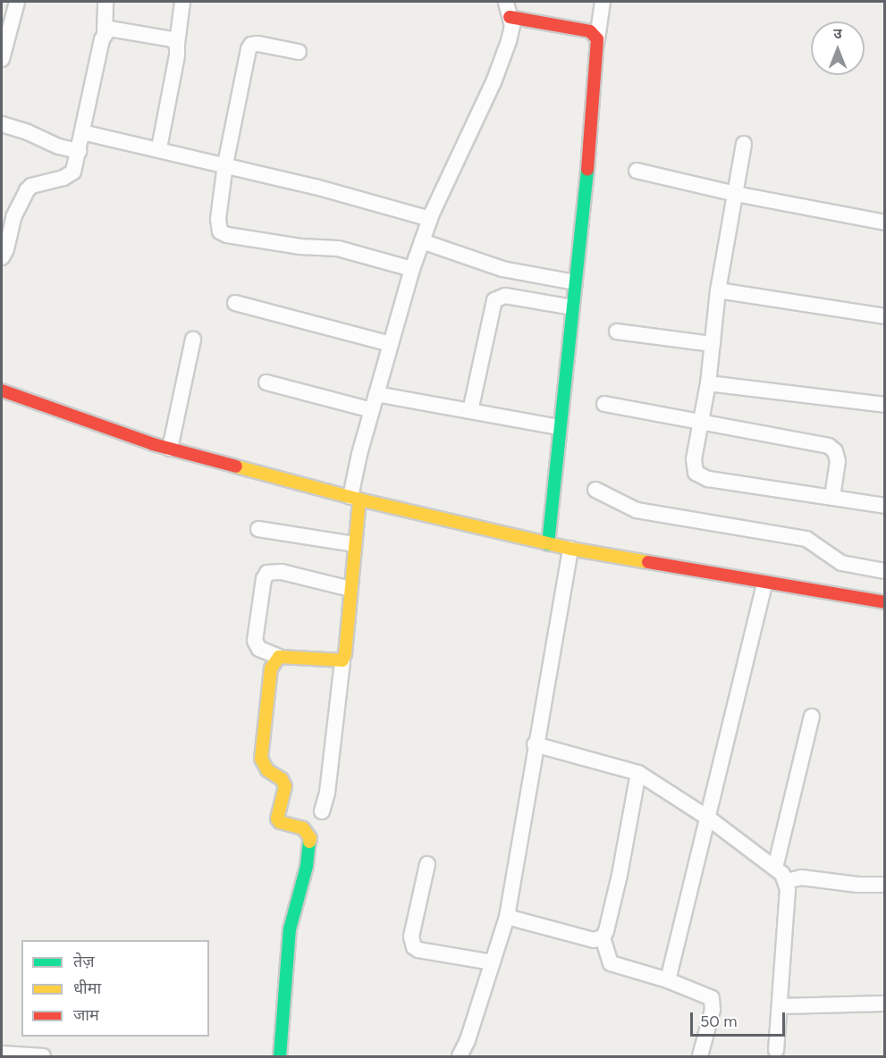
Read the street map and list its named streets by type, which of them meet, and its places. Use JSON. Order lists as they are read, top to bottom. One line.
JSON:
{"legend":["तेज़","धीमा","जाम"],"scale_bar":"50 m","north":"top"}
